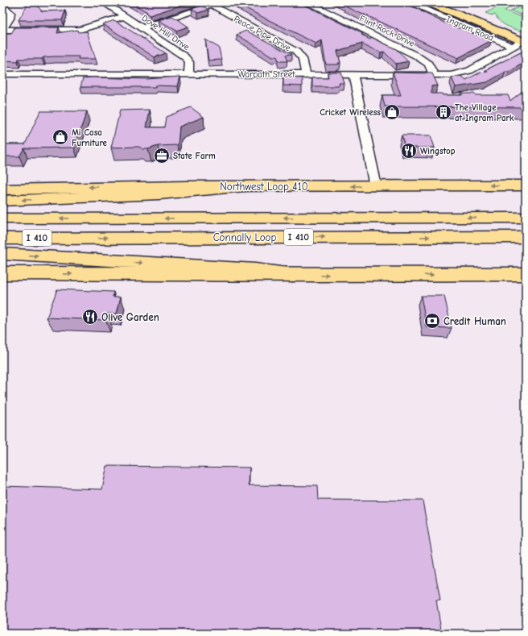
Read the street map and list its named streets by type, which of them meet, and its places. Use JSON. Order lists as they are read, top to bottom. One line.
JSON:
{"streets":{"main road":["Ingram Road","Northwest Loop 410","Connally Loop","I 410"],"street":["Flint Rock Drive","Dove Hill Drive","Peace Pipe Drive","Warpath Street"]},"crossings":[["Ingram Road","Warpath Street"],["Flint Rock Drive","Warpath Street"],["Dove Hill Drive","Warpath Street"],["Peace Pipe Drive","Warpath Street"]],"places":{"shop":["Cricket Wireless","Mi Casa Furniture"],"building":["The Village at Ingram Park"],"restaurant":["Wingstop","Olive Garden"],"office":["State Farm"],"bank":["Credit Human"]}}
